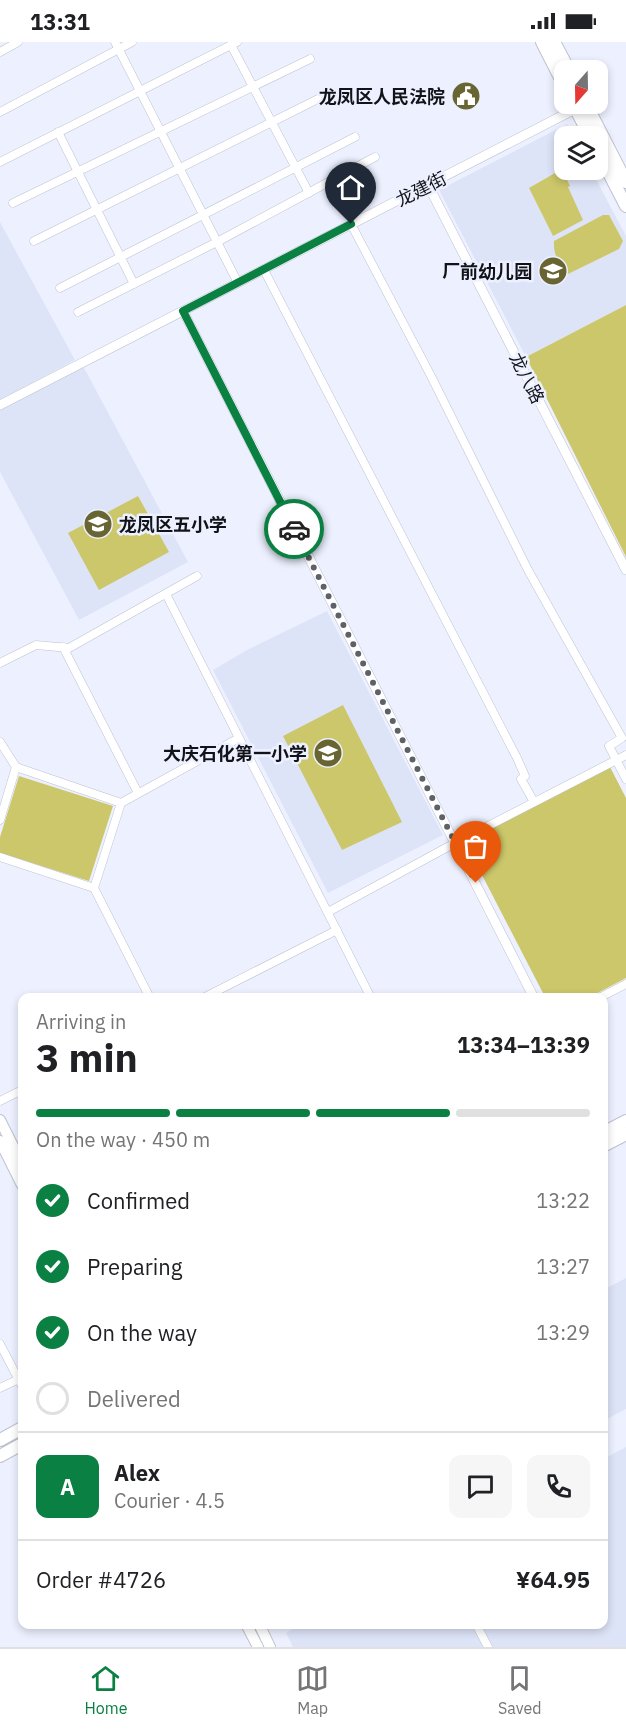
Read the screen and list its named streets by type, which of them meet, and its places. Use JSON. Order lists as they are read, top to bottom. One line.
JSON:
{"streets":{"street":["龙建街","龙八路"]},"crossings":[["龙建街","龙八路"]],"places":{"public building":["龙凤区人民法院"],"school or university":["厂前幼儿园","龙凤区五小学","大庆石化第一小学"]},"north":"bottom","page":{"status":"13:31","heading":["3 min","Arriving in","13:34–13:39"],"panel":["Alex","Courier · 4.5","Order #4726","¥64.95"],"bar":"On the way · 450 m","list":[["Confirmed","13:22"],["Preparing","13:27"],["On the way","13:29"],"Delivered"],"round":"A","tabs":["Home","Map","Saved"]}}
